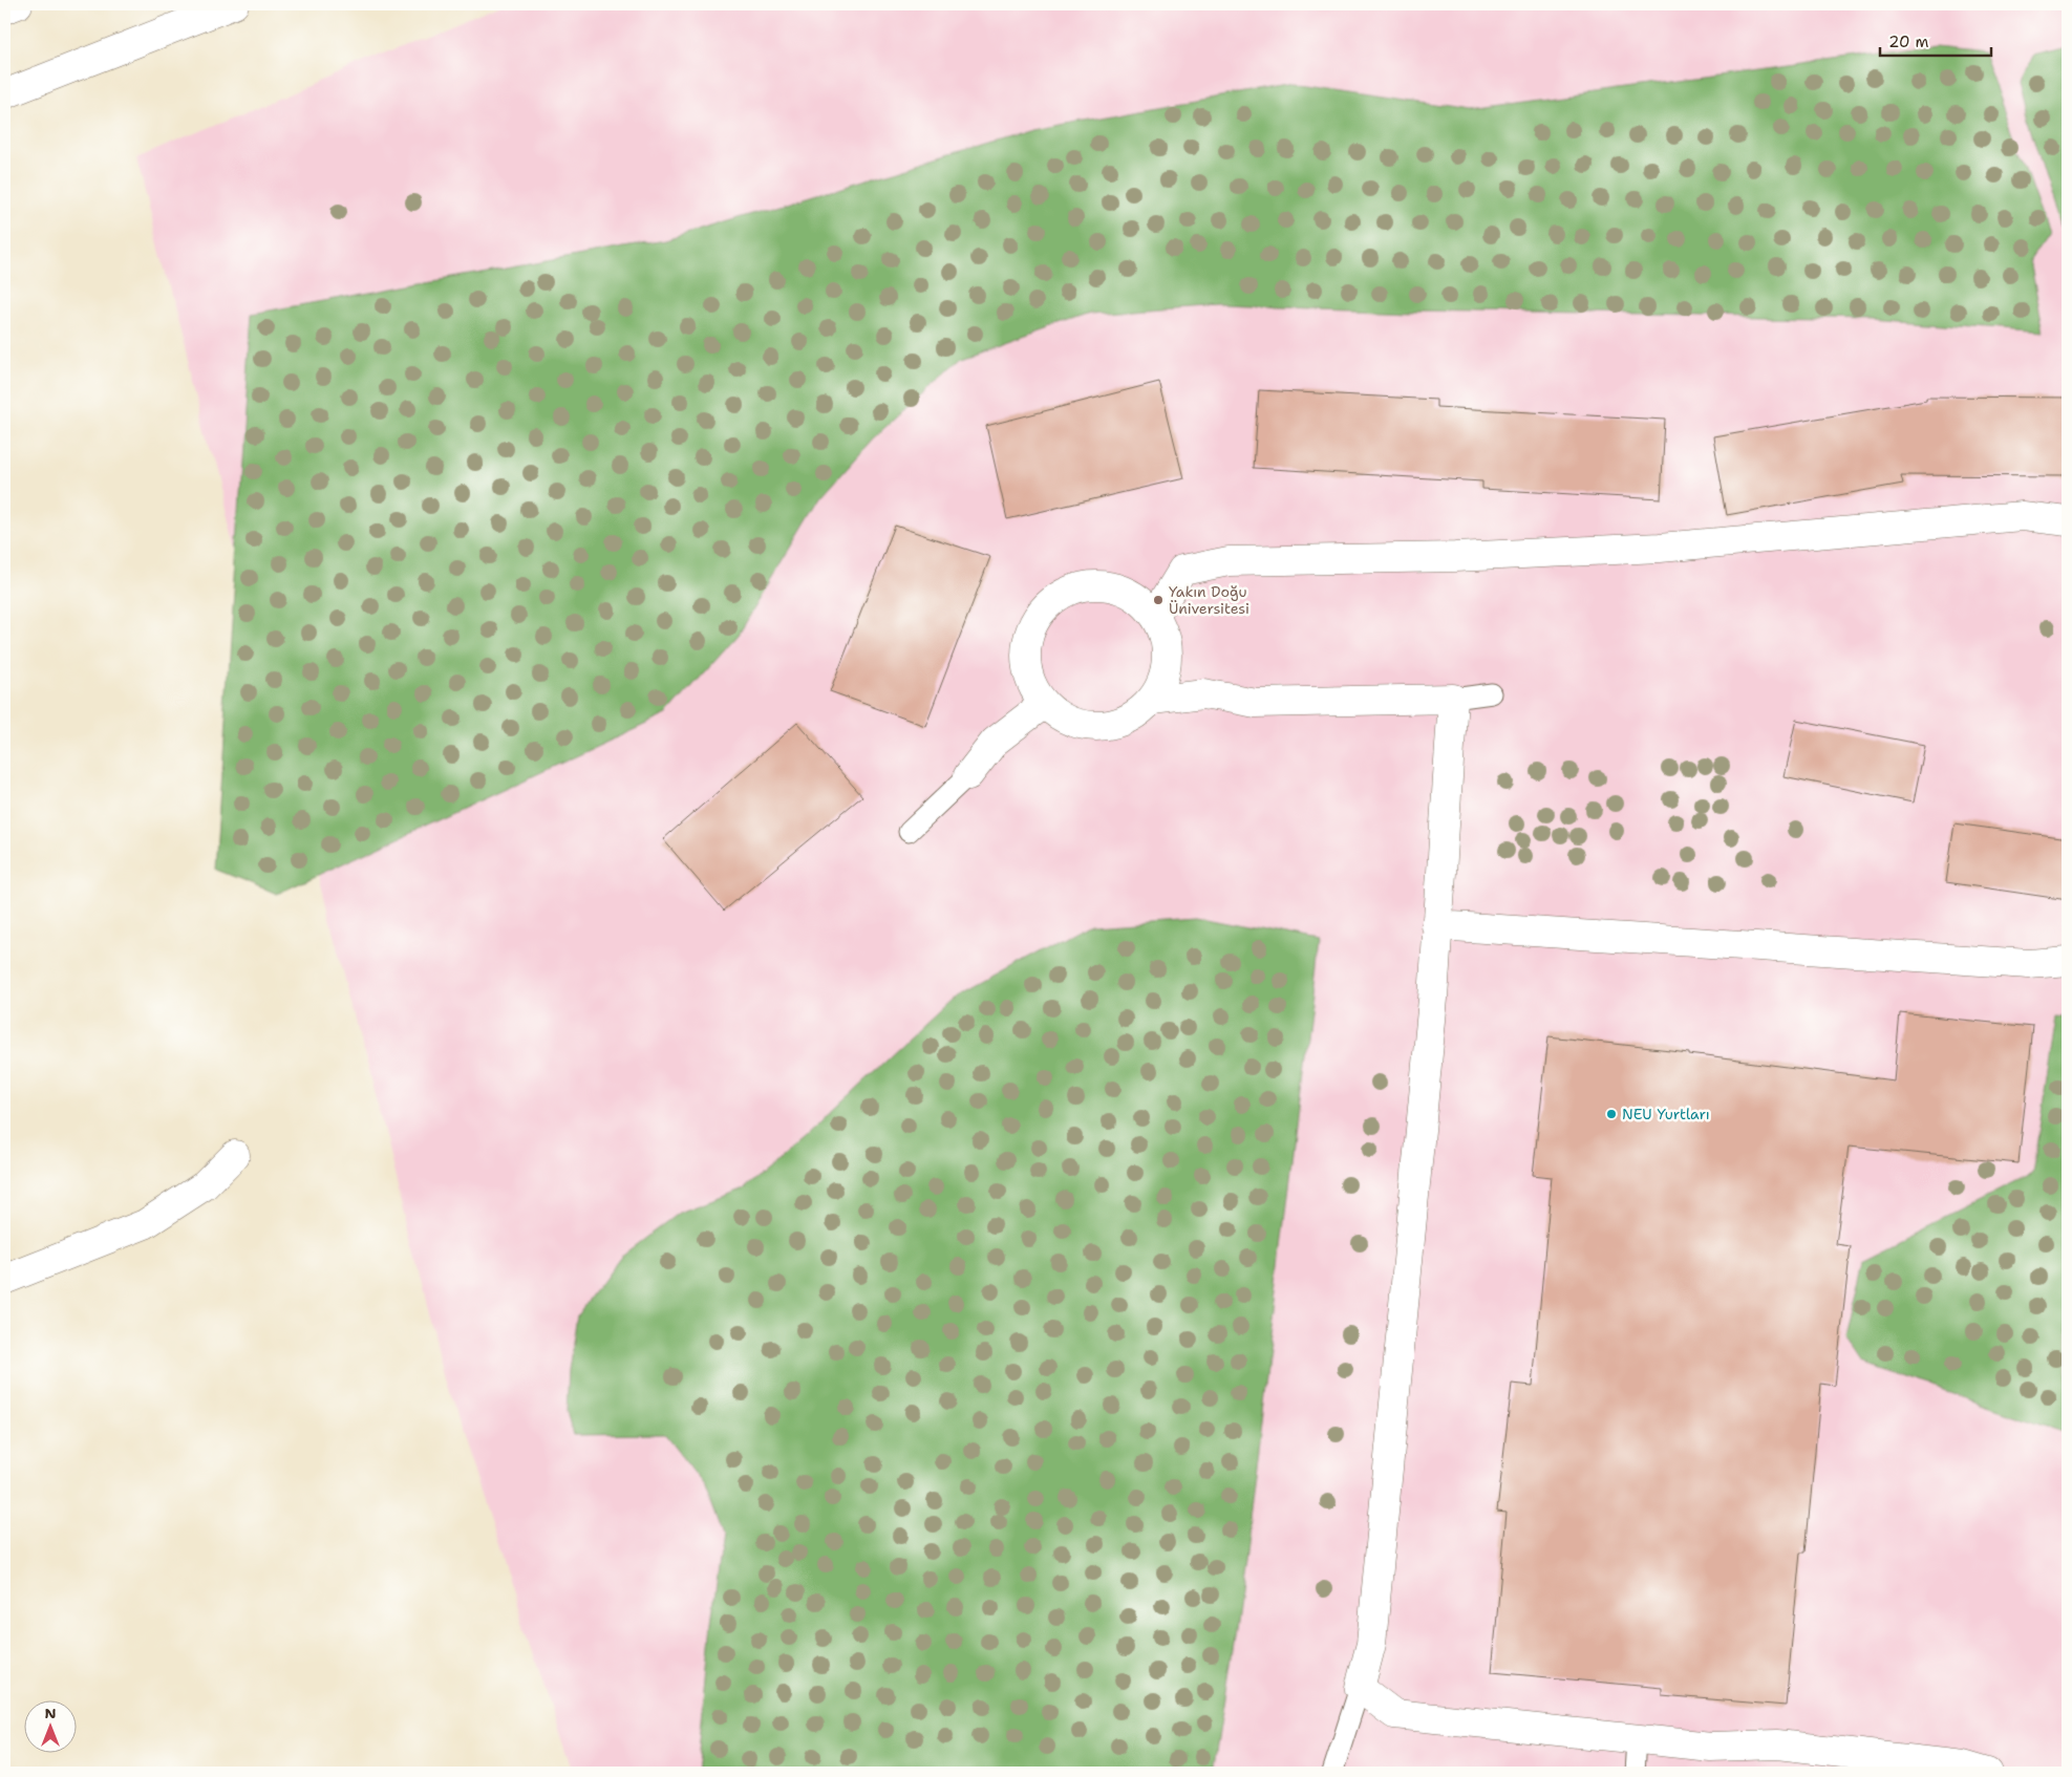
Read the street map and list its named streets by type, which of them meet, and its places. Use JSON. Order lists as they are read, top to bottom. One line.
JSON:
{"places":["Yakın Doğu Üniversitesi","NEU Yurtları"],"scale_bar":"20 m","north":"top"}
